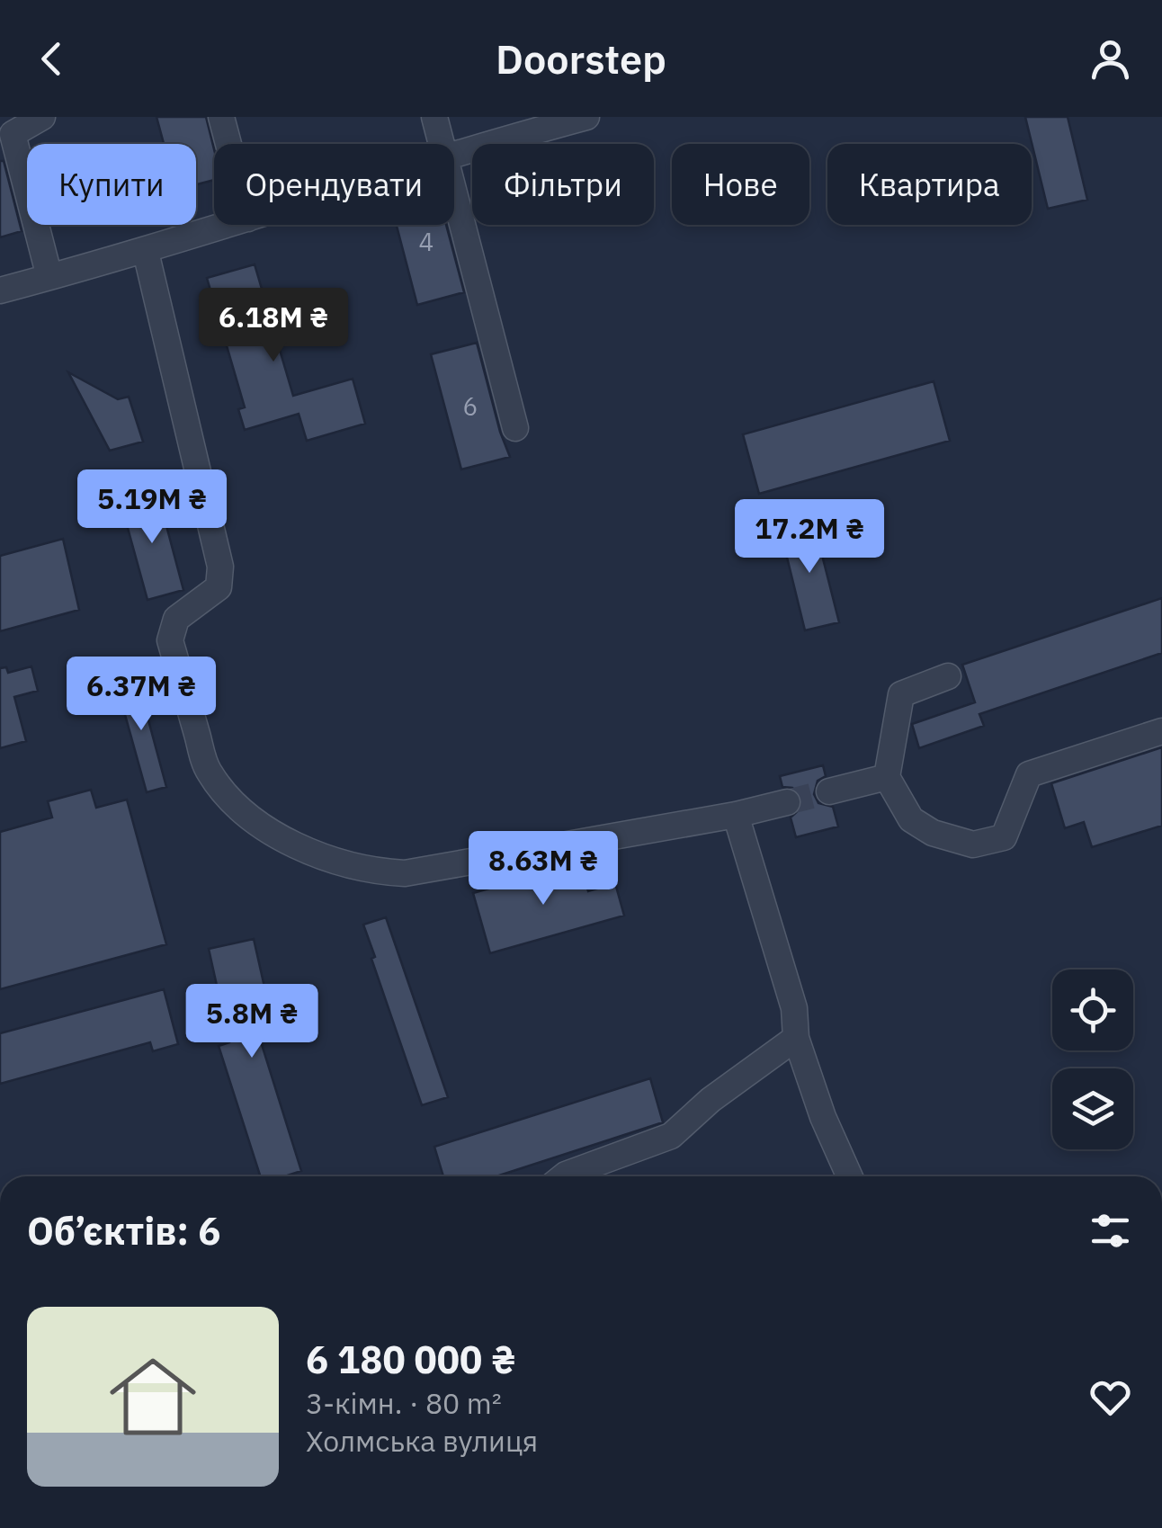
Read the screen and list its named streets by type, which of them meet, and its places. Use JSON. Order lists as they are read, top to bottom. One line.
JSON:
{"house_numbers":["4","6"],"page":{"header":"Doorstep","chip":["Купити","Орендувати","Фільтри","Нове","Квартира"],"price":["6.18M ₴","5.19M ₴","17.2M ₴","6.37M ₴","8.63M ₴","5.8M ₴"],"heading":"Об’єктів: 6","list":[{"name":"6 180 000 ₴","note":"3-кімн. · 80 m² · Холмська вулиця"}]}}
